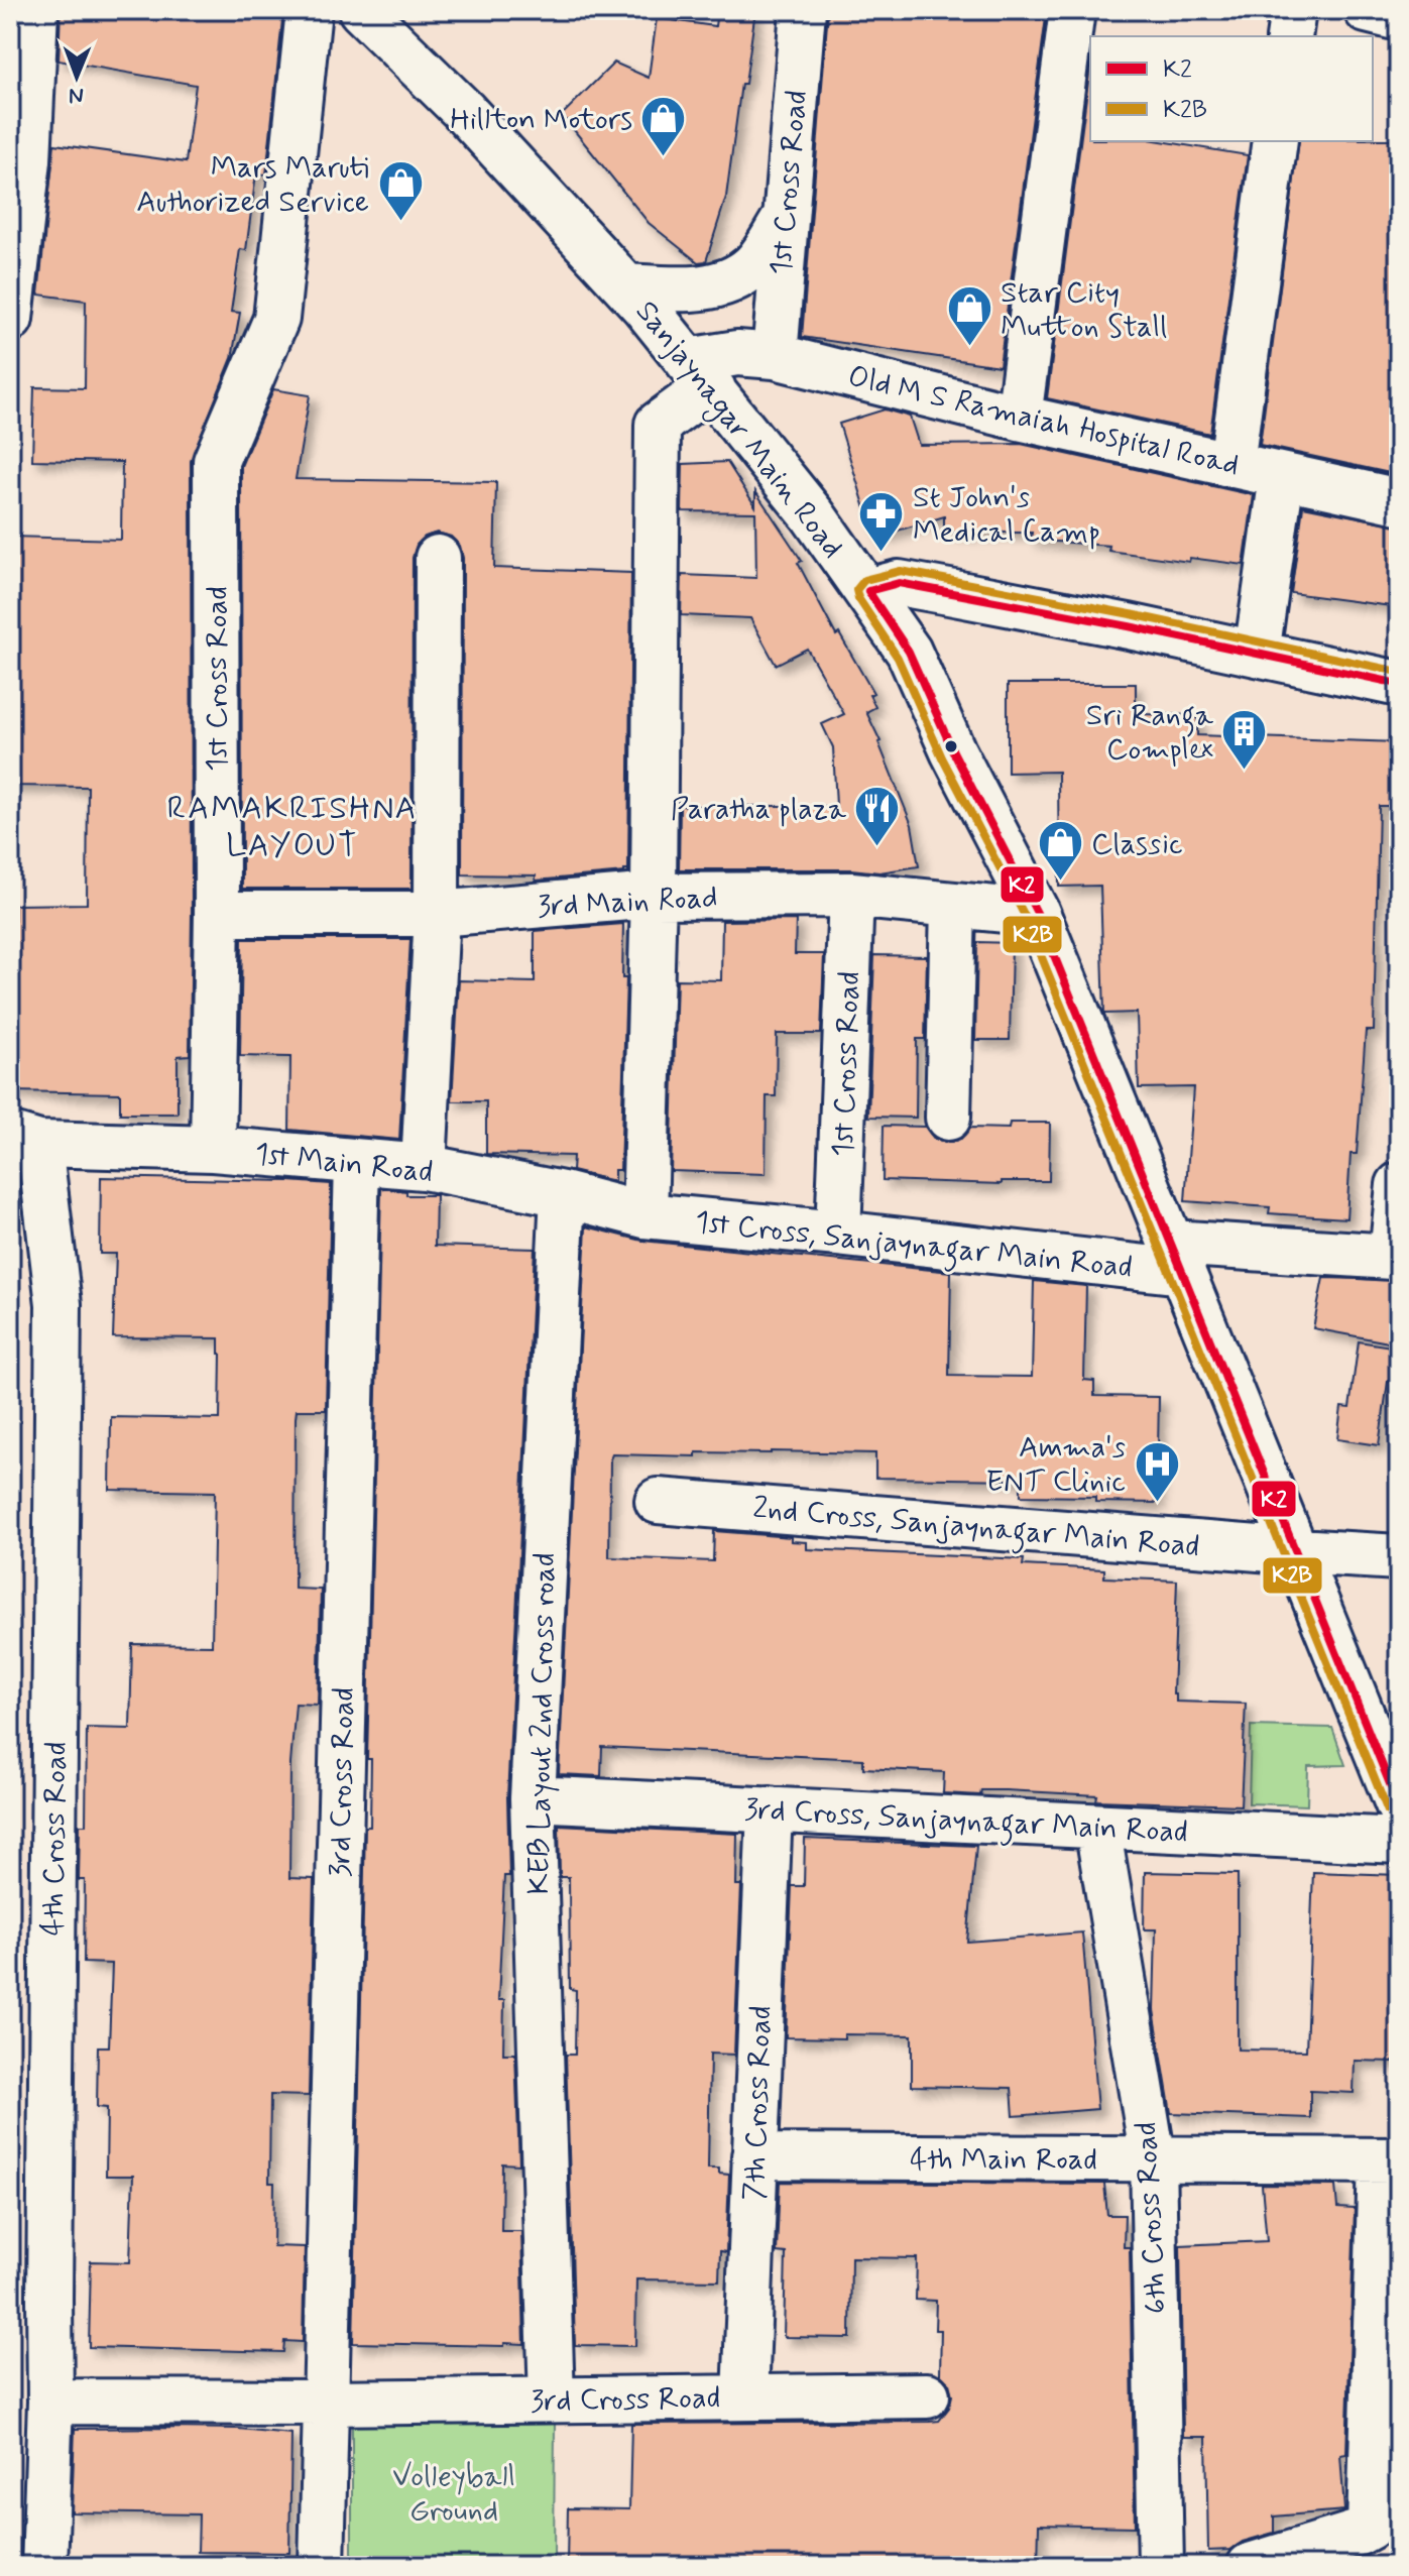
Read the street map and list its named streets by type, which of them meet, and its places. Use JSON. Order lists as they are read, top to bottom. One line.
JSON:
{"streets":{"street":["1st Cross Road","Old M S Ramaiah Hospital Road","Sanjaynagar Main Road","3rd Main Road","1st Main Road","1st Cross, Sanjaynagar Main Road","2nd Cross, Sanjaynagar Main Road","KEB Layout 2nd Cross road","3rd Cross Road","3rd Cross, Sanjaynagar Main Road","4th Cross Road","7th Cross Road","4th Main Road","6th Cross Road"]},"crossings":[["1st Cross Road","Old M S Ramaiah Hospital Road"],["1st Cross Road","3rd Main Road"],["1st Cross Road","1st Main Road"],["1st Cross Road","1st Cross, Sanjaynagar Main Road"],["Old M S Ramaiah Hospital Road","Sanjaynagar Main Road"],["Sanjaynagar Main Road","3rd Main Road"],["Sanjaynagar Main Road","1st Cross, Sanjaynagar Main Road"],["Sanjaynagar Main Road","2nd Cross, Sanjaynagar Main Road"],["1st Main Road","1st Cross, Sanjaynagar Main Road"],["1st Main Road","KEB Layout 2nd Cross road"],["1st Main Road","3rd Cross Road"],["1st Main Road","4th Cross Road"],["KEB Layout 2nd Cross road","3rd Cross Road"],["KEB Layout 2nd Cross road","3rd Cross, Sanjaynagar Main Road"],["3rd Cross Road","4th Cross Road"],["3rd Cross Road","7th Cross Road"],["3rd Cross, Sanjaynagar Main Road","7th Cross Road"],["3rd Cross, Sanjaynagar Main Road","6th Cross Road"],["7th Cross Road","4th Main Road"],["4th Main Road","6th Cross Road"]],"districts":["RAMAKRISHNA LAYOUT"],"parks":["Volleyball Ground"],"places":{"shop":["Hillton Motors","Mars Maruti Authorized Service","Star City Mutton Stall","Classic"],"pharmacy":["St John's Medical Camp"],"building":["Sri Ranga Complex"],"restaurant":["Paratha plaza"],"hospital":["Amma's ENT Clinic"]},"lines":["transit line K2B","transit line K2"],"legend":["K2","K2B"],"north":"bottom"}
